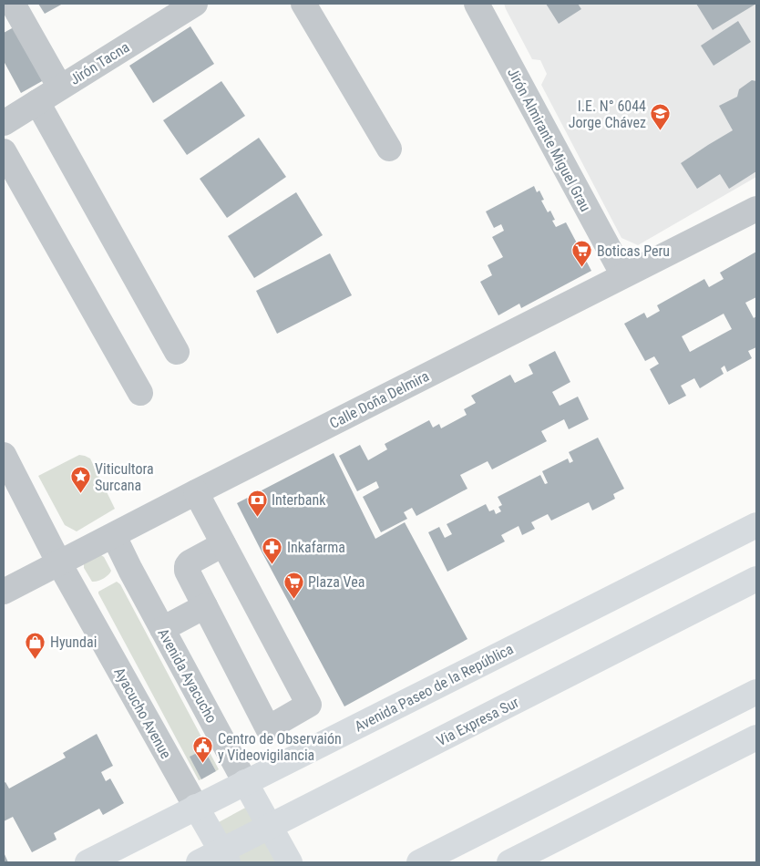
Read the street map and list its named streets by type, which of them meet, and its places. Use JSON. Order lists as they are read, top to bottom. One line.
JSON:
{"streets":{"main road":["Avenida Ayacucho","Avenida Paseo de la República","Ayacucho Avenue","Via Expresa Sur"],"street":["Jirón Tacna","Jirón Almirante Miguel Grau","Calle Doña Delmira"]},"crossings":[["Jirón Almirante Miguel Grau","Calle Doña Delmira"],["Calle Doña Delmira","Avenida Ayacucho"],["Calle Doña Delmira","Ayacucho Avenue"],["Avenida Ayacucho","Avenida Paseo de la República"],["Avenida Ayacucho","Via Expresa Sur"],["Avenida Paseo de la República","Ayacucho Avenue"],["Ayacucho Avenue","Via Expresa Sur"]],"places":{"school or university":["I.E. N° 6044 Jorge Chávez"],"supermarket":["Boticas Peru","Plaza Vea"],"place":["Viticultora Surcana"],"bank":["Interbank"],"pharmacy":["Inkafarma"],"shop":["Hyundai"],"public building":["Centro de Observaión y Videovigilancia"]}}
